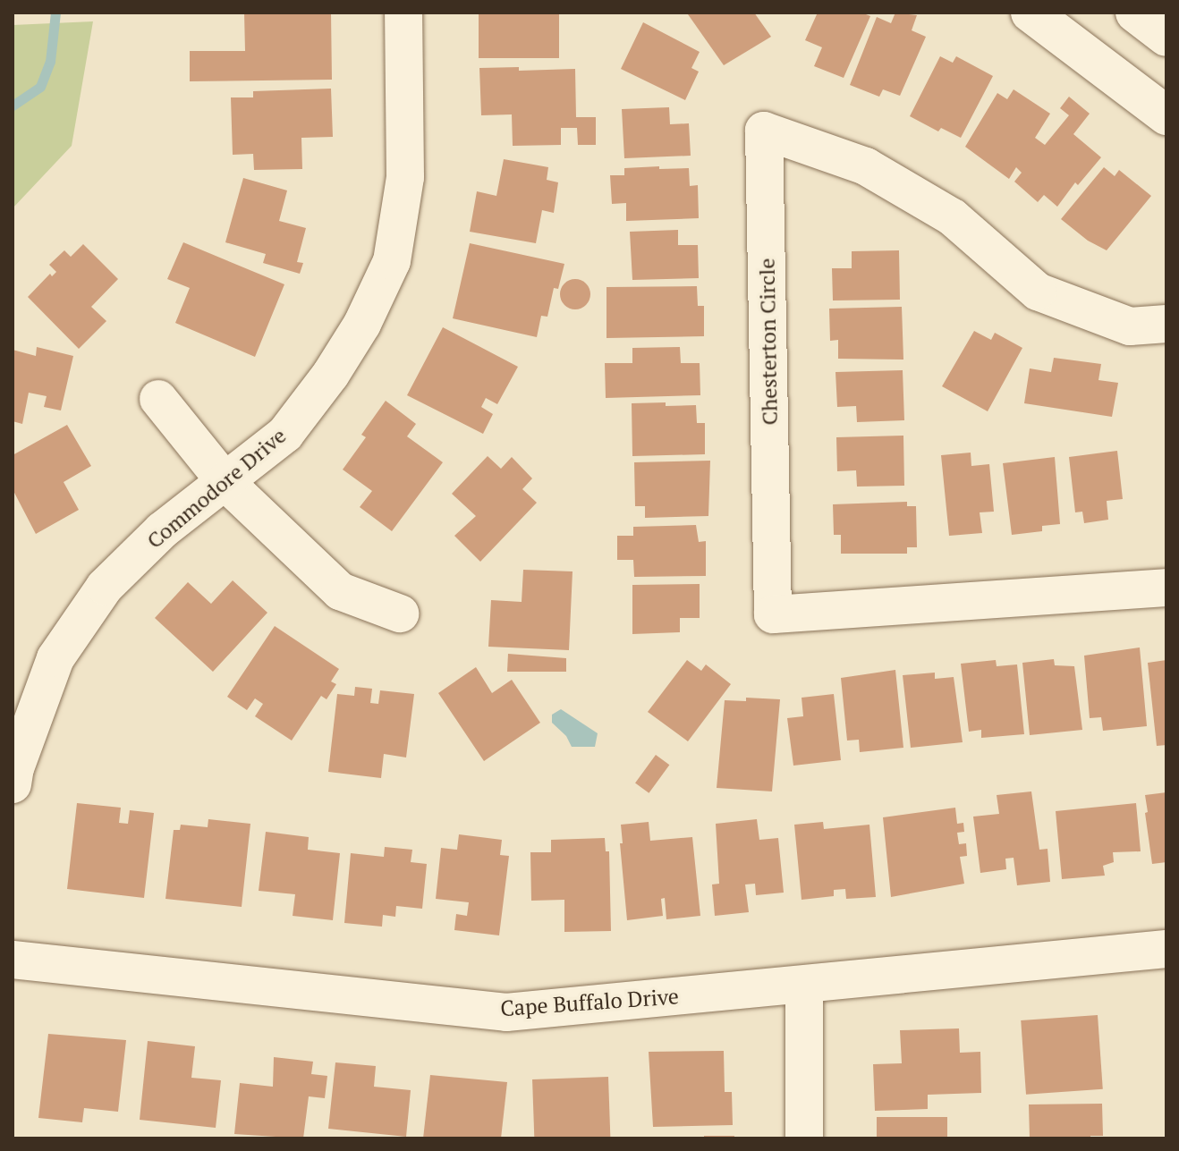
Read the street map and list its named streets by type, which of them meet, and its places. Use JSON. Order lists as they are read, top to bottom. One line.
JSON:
{"streets":{"street":["Chesterton Circle","Commodore Drive","Cape Buffalo Drive"]}}
